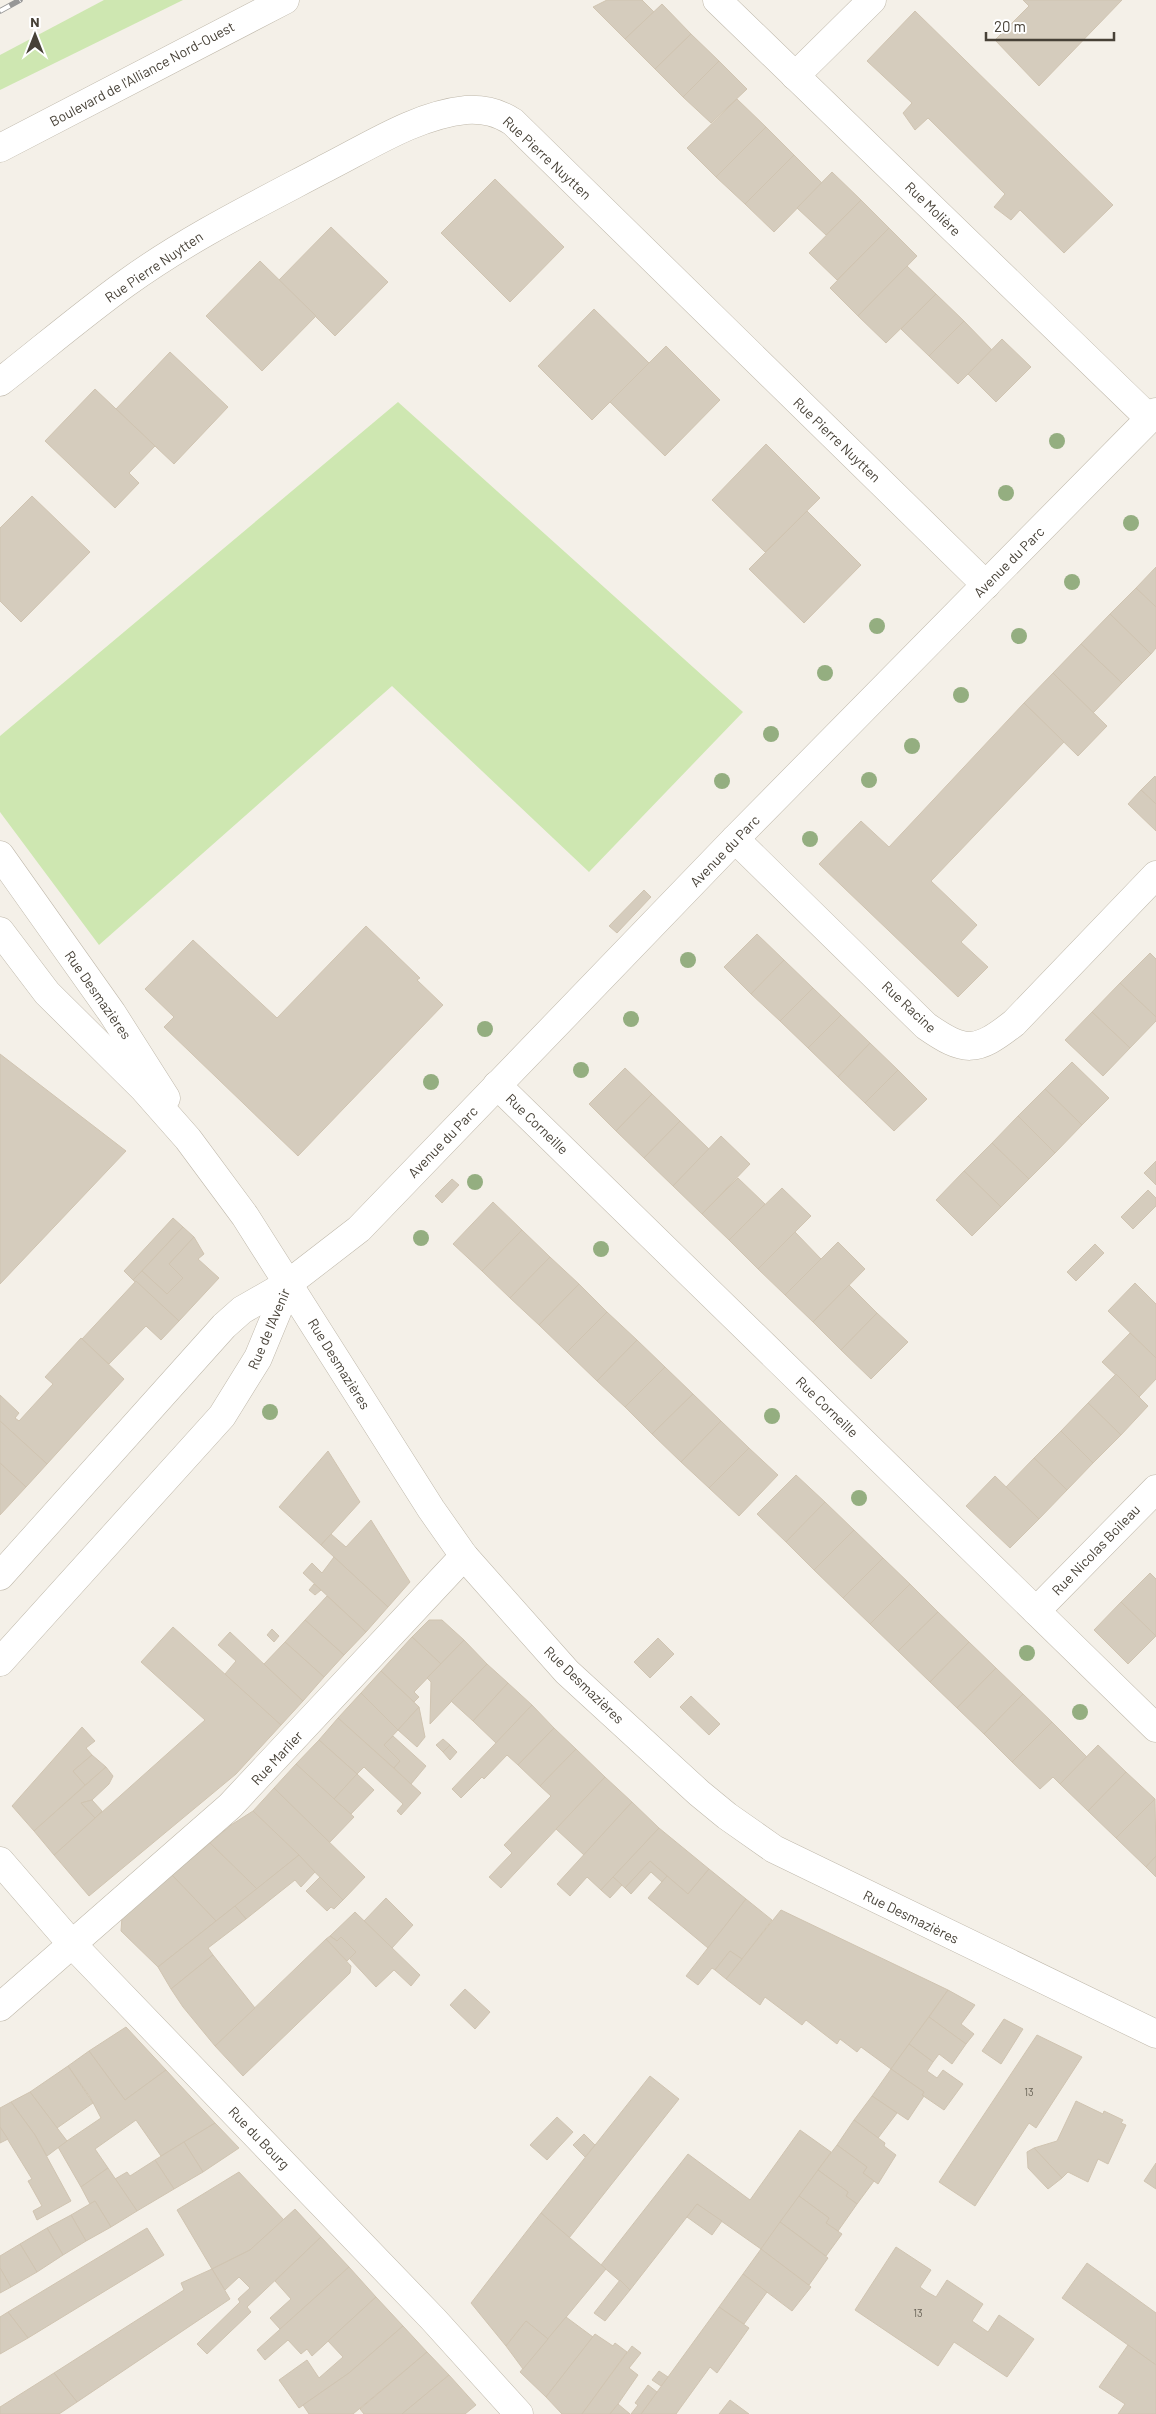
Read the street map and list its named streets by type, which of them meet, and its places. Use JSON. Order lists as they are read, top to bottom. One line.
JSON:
{"streets":{"street":["Boulevard de l'Alliance Nord-Ouest","Rue Pierre Nuytten","Rue Molière","Avenue du Parc","Rue Desmazières","Rue Racine","Rue Corneille","Rue de l'Avenir","Rue Nicolas Boileau","Rue Marlier","Rue du Bourg"]},"crossings":[["Rue Pierre Nuytten","Avenue du Parc"],["Rue Molière","Avenue du Parc"],["Avenue du Parc","Rue Desmazières"],["Avenue du Parc","Rue Racine"],["Avenue du Parc","Rue Corneille"],["Avenue du Parc","Rue de l'Avenir"],["Rue Desmazières","Rue de l'Avenir"],["Rue Desmazières","Rue Marlier"],["Rue Corneille","Rue Nicolas Boileau"],["Rue Marlier","Rue du Bourg"]],"house_numbers":["13","13"],"scale_bar":"20 m","north":"top"}
